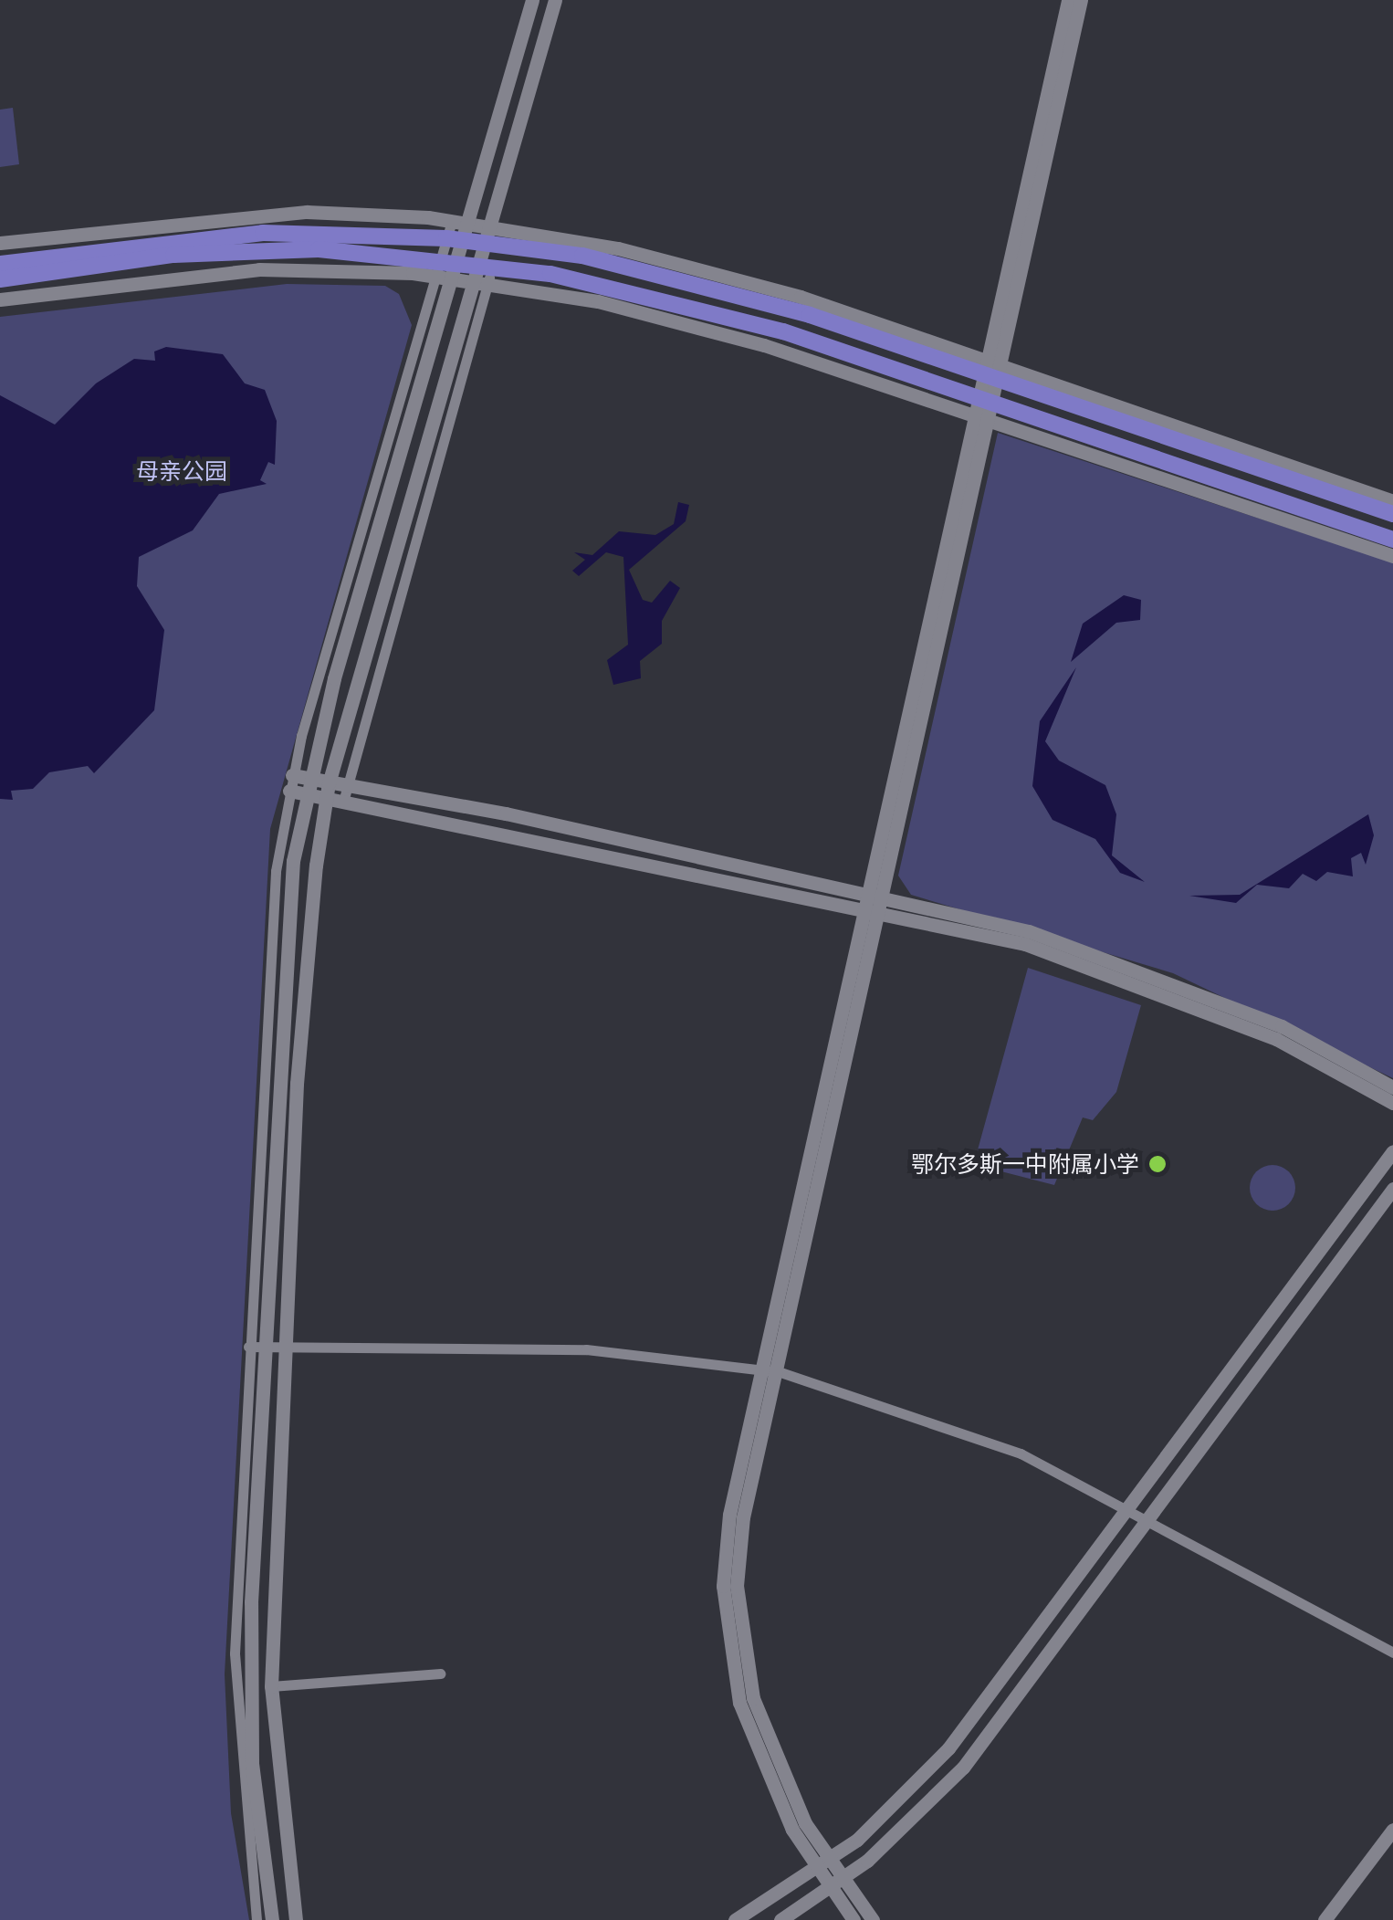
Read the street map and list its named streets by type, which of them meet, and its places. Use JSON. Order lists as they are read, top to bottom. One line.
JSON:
{"parks":["母亲公园"],"places":["鄂尔多斯一中附属小学"]}
